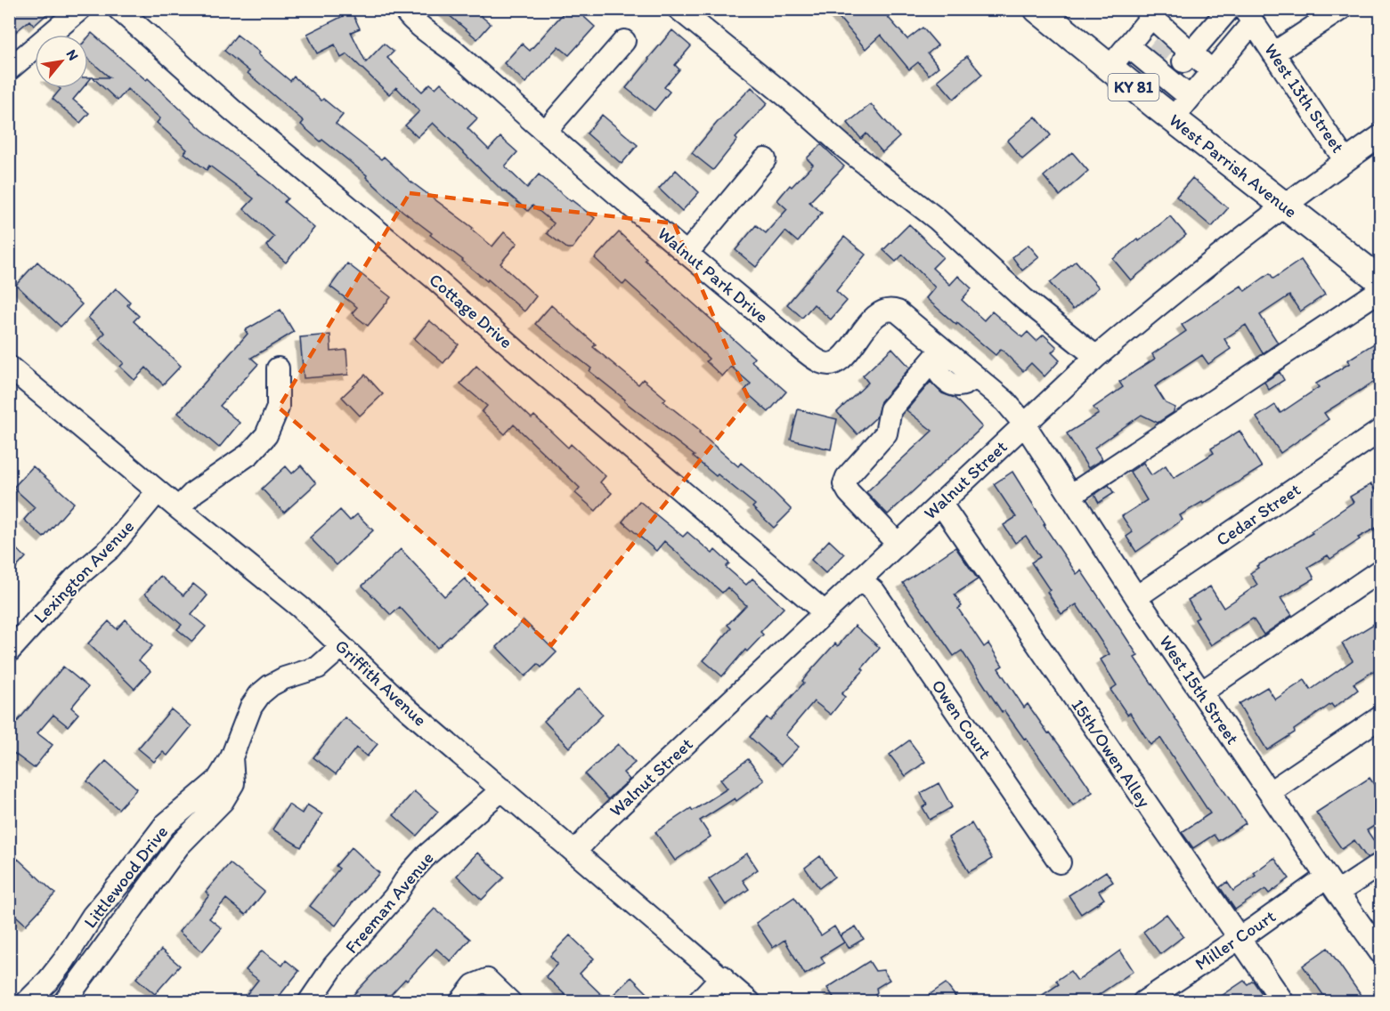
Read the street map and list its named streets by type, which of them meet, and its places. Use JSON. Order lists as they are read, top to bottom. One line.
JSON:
{"streets":{"main road":["KY 81","West Parrish Avenue"],"street":["West 13th Street","Walnut Park Drive","Cottage Drive","Walnut Street","Cedar Street","Lexington Avenue","Griffith Avenue","West 15th Street","Owen Court","15th/Owen Alley","Littlewood Drive","Freeman Avenue","Miller Court"]},"crossings":[["West 13th Street","Walnut Street"],["West Parrish Avenue","Walnut Street"],["Walnut Park Drive","Walnut Street"],["Walnut Park Drive","West 15th Street"],["Cottage Drive","Walnut Street"],["Walnut Street","Griffith Avenue"],["Walnut Street","West 15th Street"],["Walnut Street","Owen Court"],["Walnut Street","15th/Owen Alley"],["Cedar Street","West 15th Street"],["Lexington Avenue","Griffith Avenue"],["Griffith Avenue","Littlewood Drive"],["Griffith Avenue","Freeman Avenue"],["West 15th Street","Miller Court"],["15th/Owen Alley","Miller Court"]],"north":"top right"}
